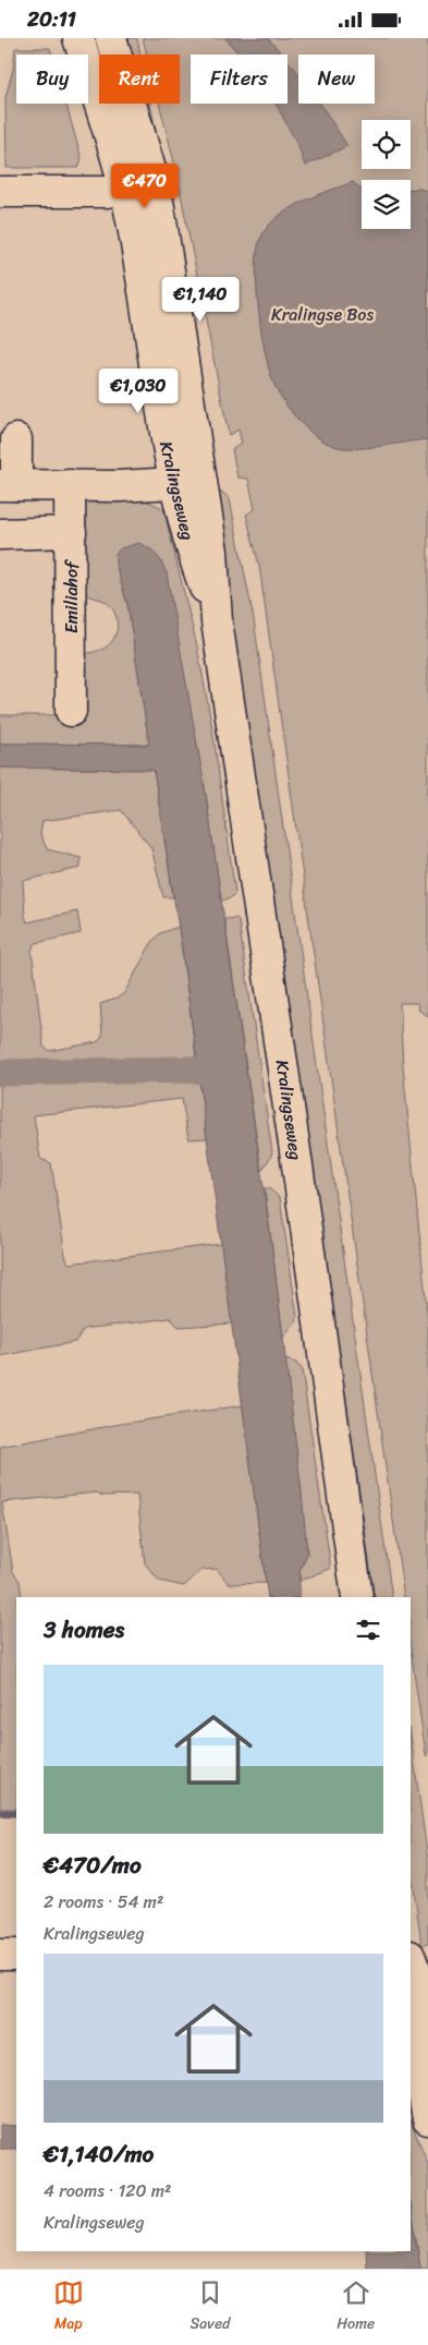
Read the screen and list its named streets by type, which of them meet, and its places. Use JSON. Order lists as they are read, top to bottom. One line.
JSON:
{"streets":{"main road":["Kralingseweg","Emiliahof"]},"parks":["Kralingse Bos"],"page":{"status":"20:11","chip":["Buy","Rent","Filters","New"],"price":["€470","€1,140","€1,030"],"heading":"3 homes","list":[{"name":"€470/mo","note":"2 rooms · 54 m² · Kralingseweg"},{"name":"€1,140/mo","note":"4 rooms · 120 m² · Kralingseweg"}],"tabs":["Map","Saved","Home"]}}
